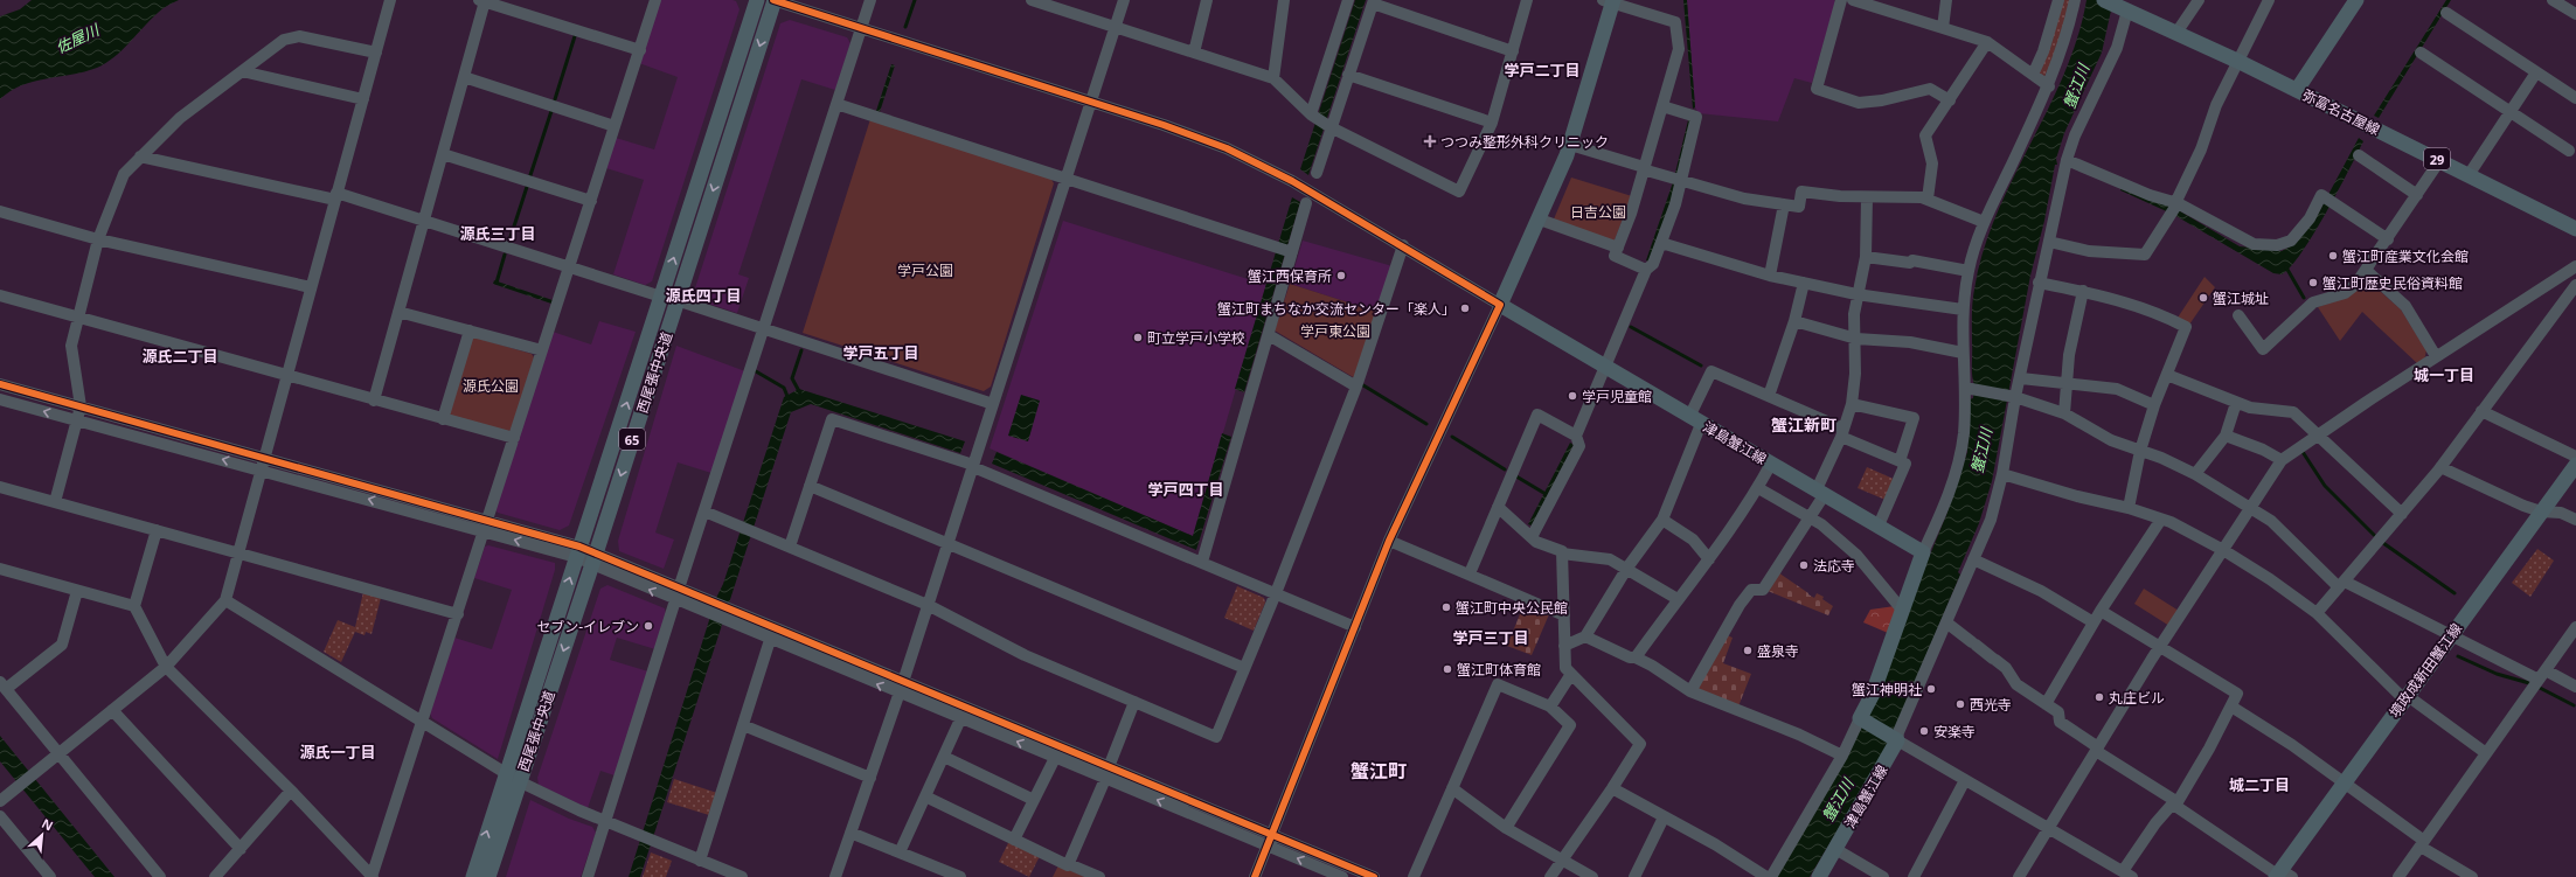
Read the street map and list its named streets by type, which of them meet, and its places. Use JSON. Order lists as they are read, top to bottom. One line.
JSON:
{"streets":{"main road":["弥富名古屋線","29","西尾張中央道","65","津島蟹江線","境政成新田蟹江線"]},"districts":["学戸二丁目","源氏三丁目","源氏四丁目","学戸五丁目","源氏二丁目","城一丁目","蟹江新町","学戸四丁目","学戸三丁目","源氏一丁目","蟹江町","城二丁目"],"water":["佐屋川","蟹江川"],"parks":["日吉公園","学戸公園","学戸東公園","源氏公園"],"places":{"health":["つつみ整形外科クリニック"],"other":["蟹江町産業文化会館","蟹江西保育所","蟹江町歴史民俗資料館","蟹江城址","蟹江町まちなか交流センター「楽人」","町立学戸小学校","学戸児童館","法応寺","蟹江町中央公民館","セブン-イレブン","盛泉寺","蟹江町体育館","蟹江神明社","丸庄ビル","西光寺","安楽寺"]},"north":"top right"}
